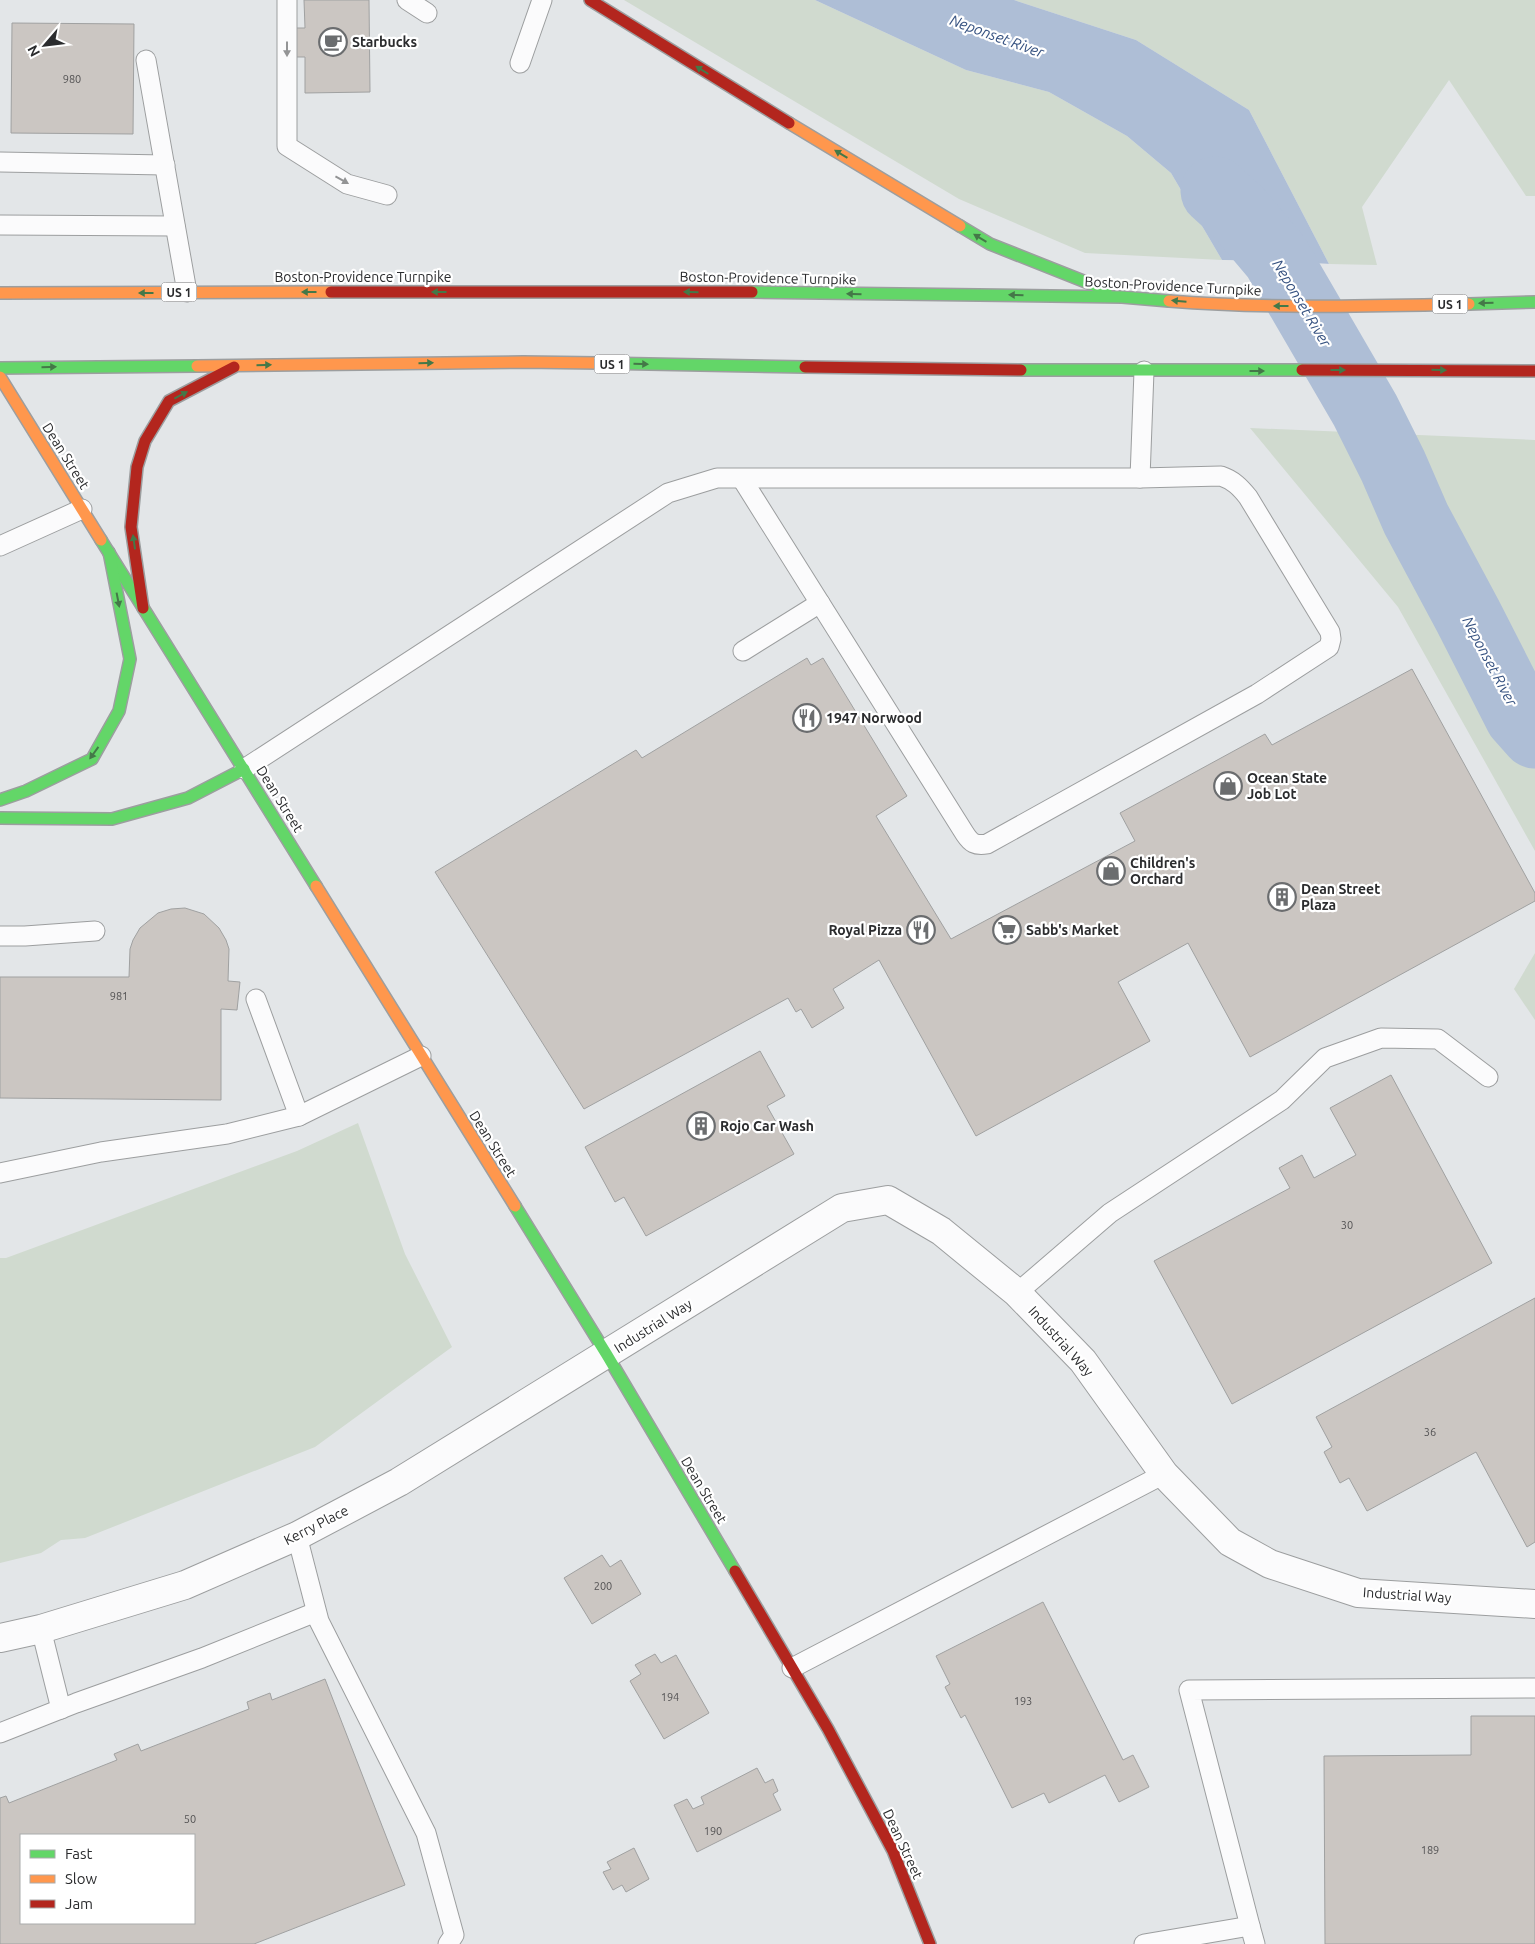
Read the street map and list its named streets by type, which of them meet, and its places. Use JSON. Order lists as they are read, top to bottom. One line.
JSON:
{"streets":{"main road":["Boston-Providence Turnpike","US 1","Dean Street"],"street":["Industrial Way","Kerry Place"]},"crossings":[["Dean Street","Industrial Way"],["Dean Street","Kerry Place"],["Industrial Way","Kerry Place"]],"water":["Neponset River"],"places":{"cafe":["Starbucks"],"restaurant":["1947 Norwood","Royal Pizza"],"shop":["Ocean State Job Lot","Children's Orchard"],"building":["Dean Street Plaza","Rojo Car Wash"],"supermarket":["Sabb's Market"]},"house_numbers":["980","981","30","36","200","194","193","50","190","189"],"legend":["Fast","Slow","Jam"],"north":"bottom left"}
